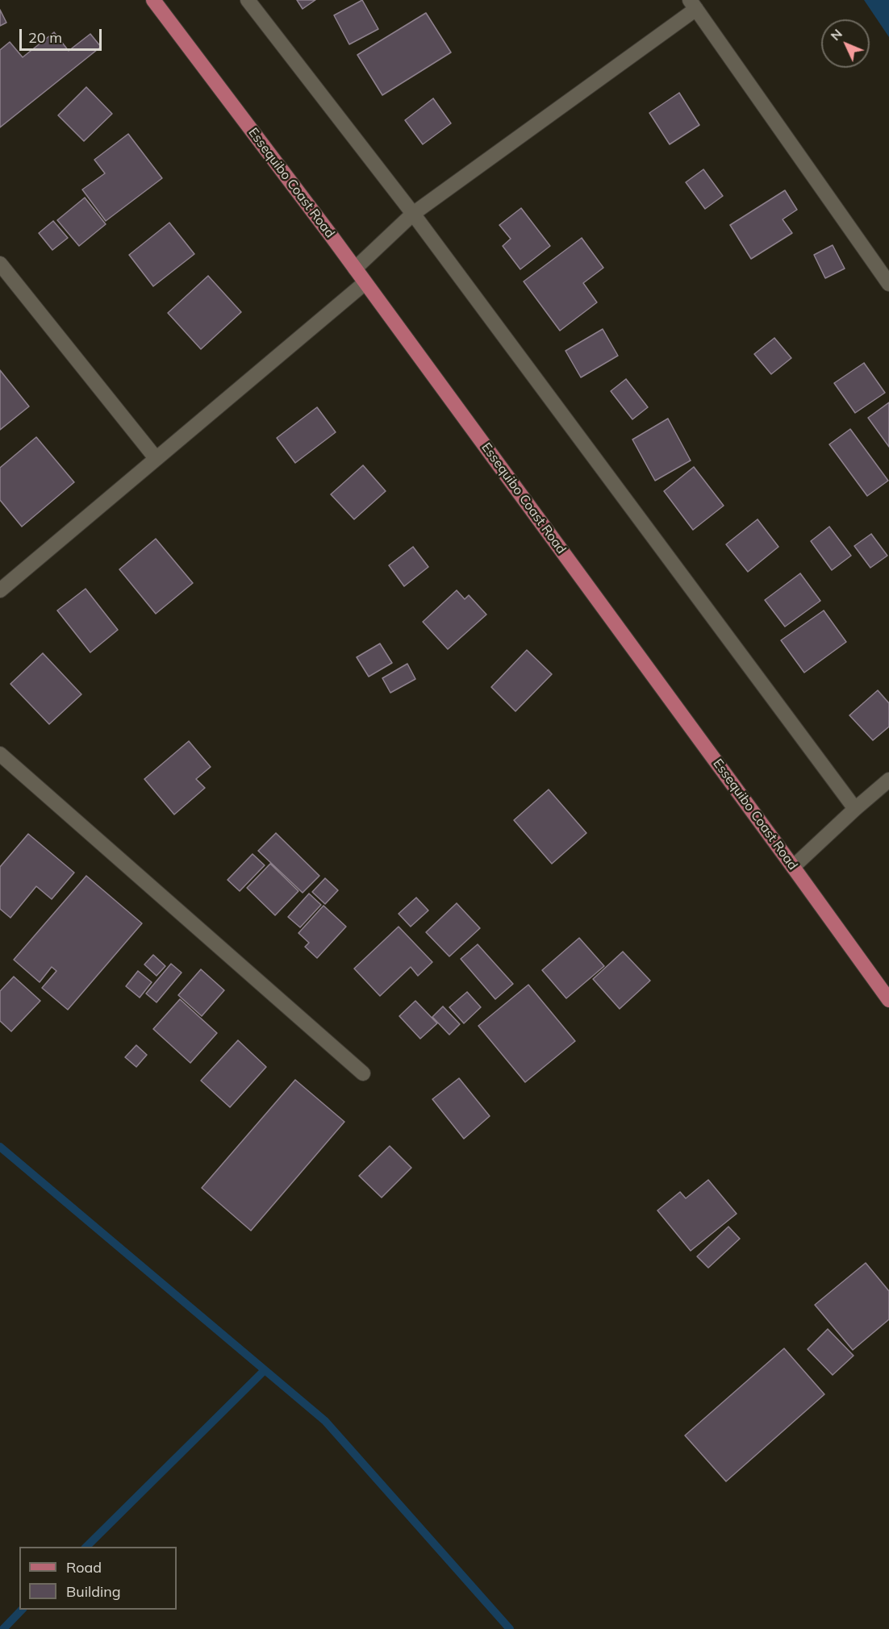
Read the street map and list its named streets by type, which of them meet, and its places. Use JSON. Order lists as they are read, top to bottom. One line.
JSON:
{"streets":{"main road":["Essequibo Coast Road"]},"legend":["Road","Building"],"scale_bar":"20 m","north":"top left"}
